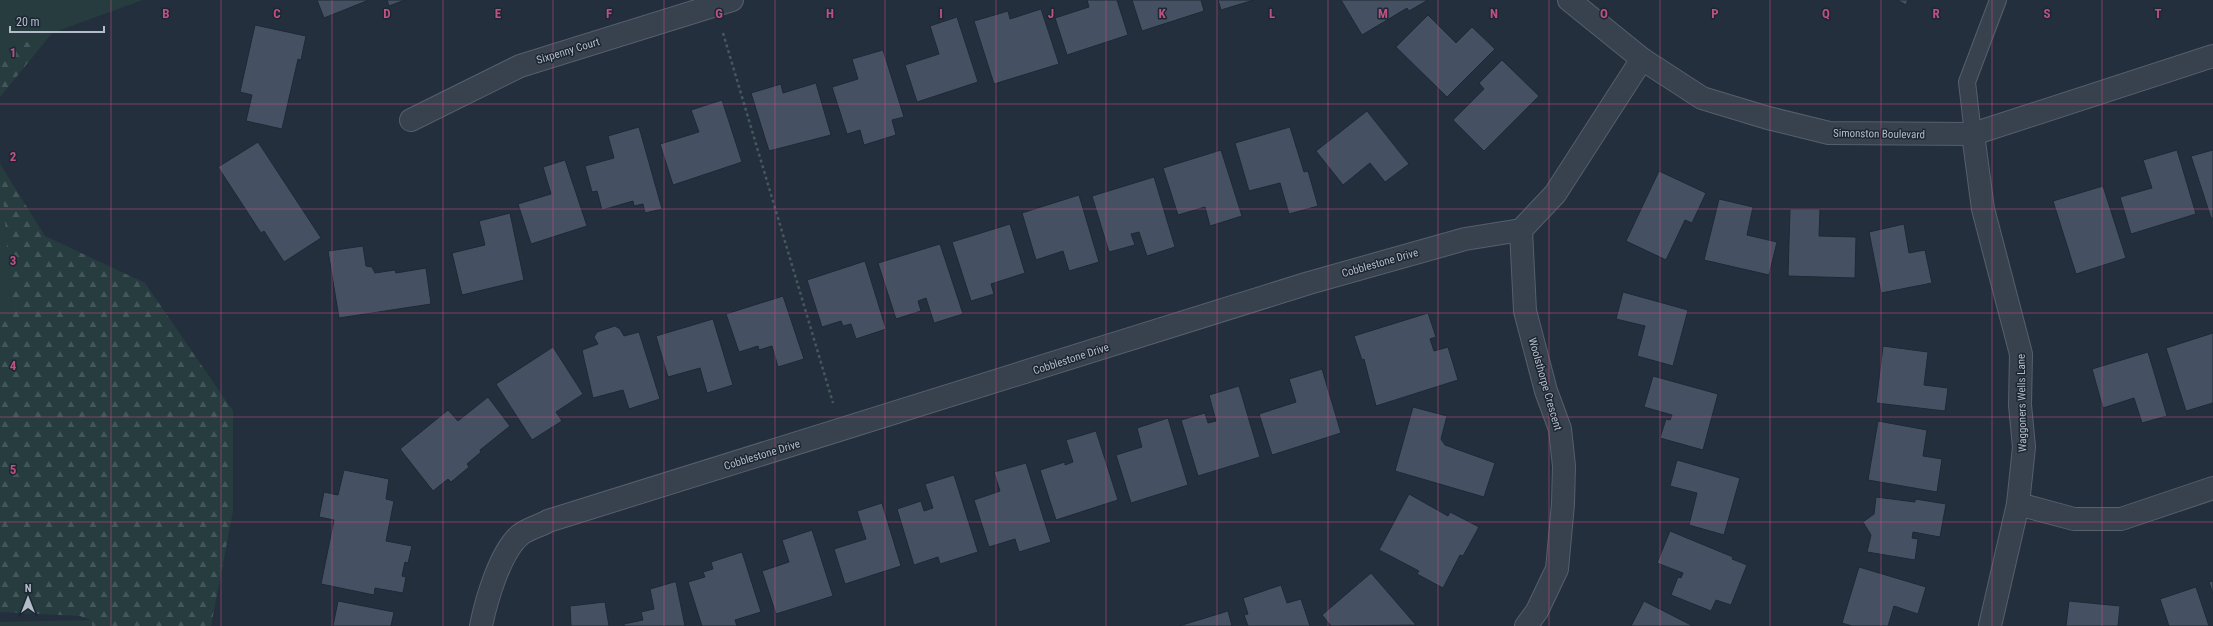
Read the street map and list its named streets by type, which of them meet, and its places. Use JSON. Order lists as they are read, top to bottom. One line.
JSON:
{"streets":{"street":["Sixpenny Court","Simonston Boulevard","Cobblestone Drive","Woolsthorpe Crescent","Waggoners Wells Lane"]},"crossings":[["Simonston Boulevard","Waggoners Wells Lane"],["Cobblestone Drive","Woolsthorpe Crescent"]],"scale_bar":"20 m","north":"top","grid":{"columns":["B","C","D","E","F","G","H","I","J","K","L","M","N","O","P","Q","R","S","T"],"rows":["1","2","3","4","5"]}}
